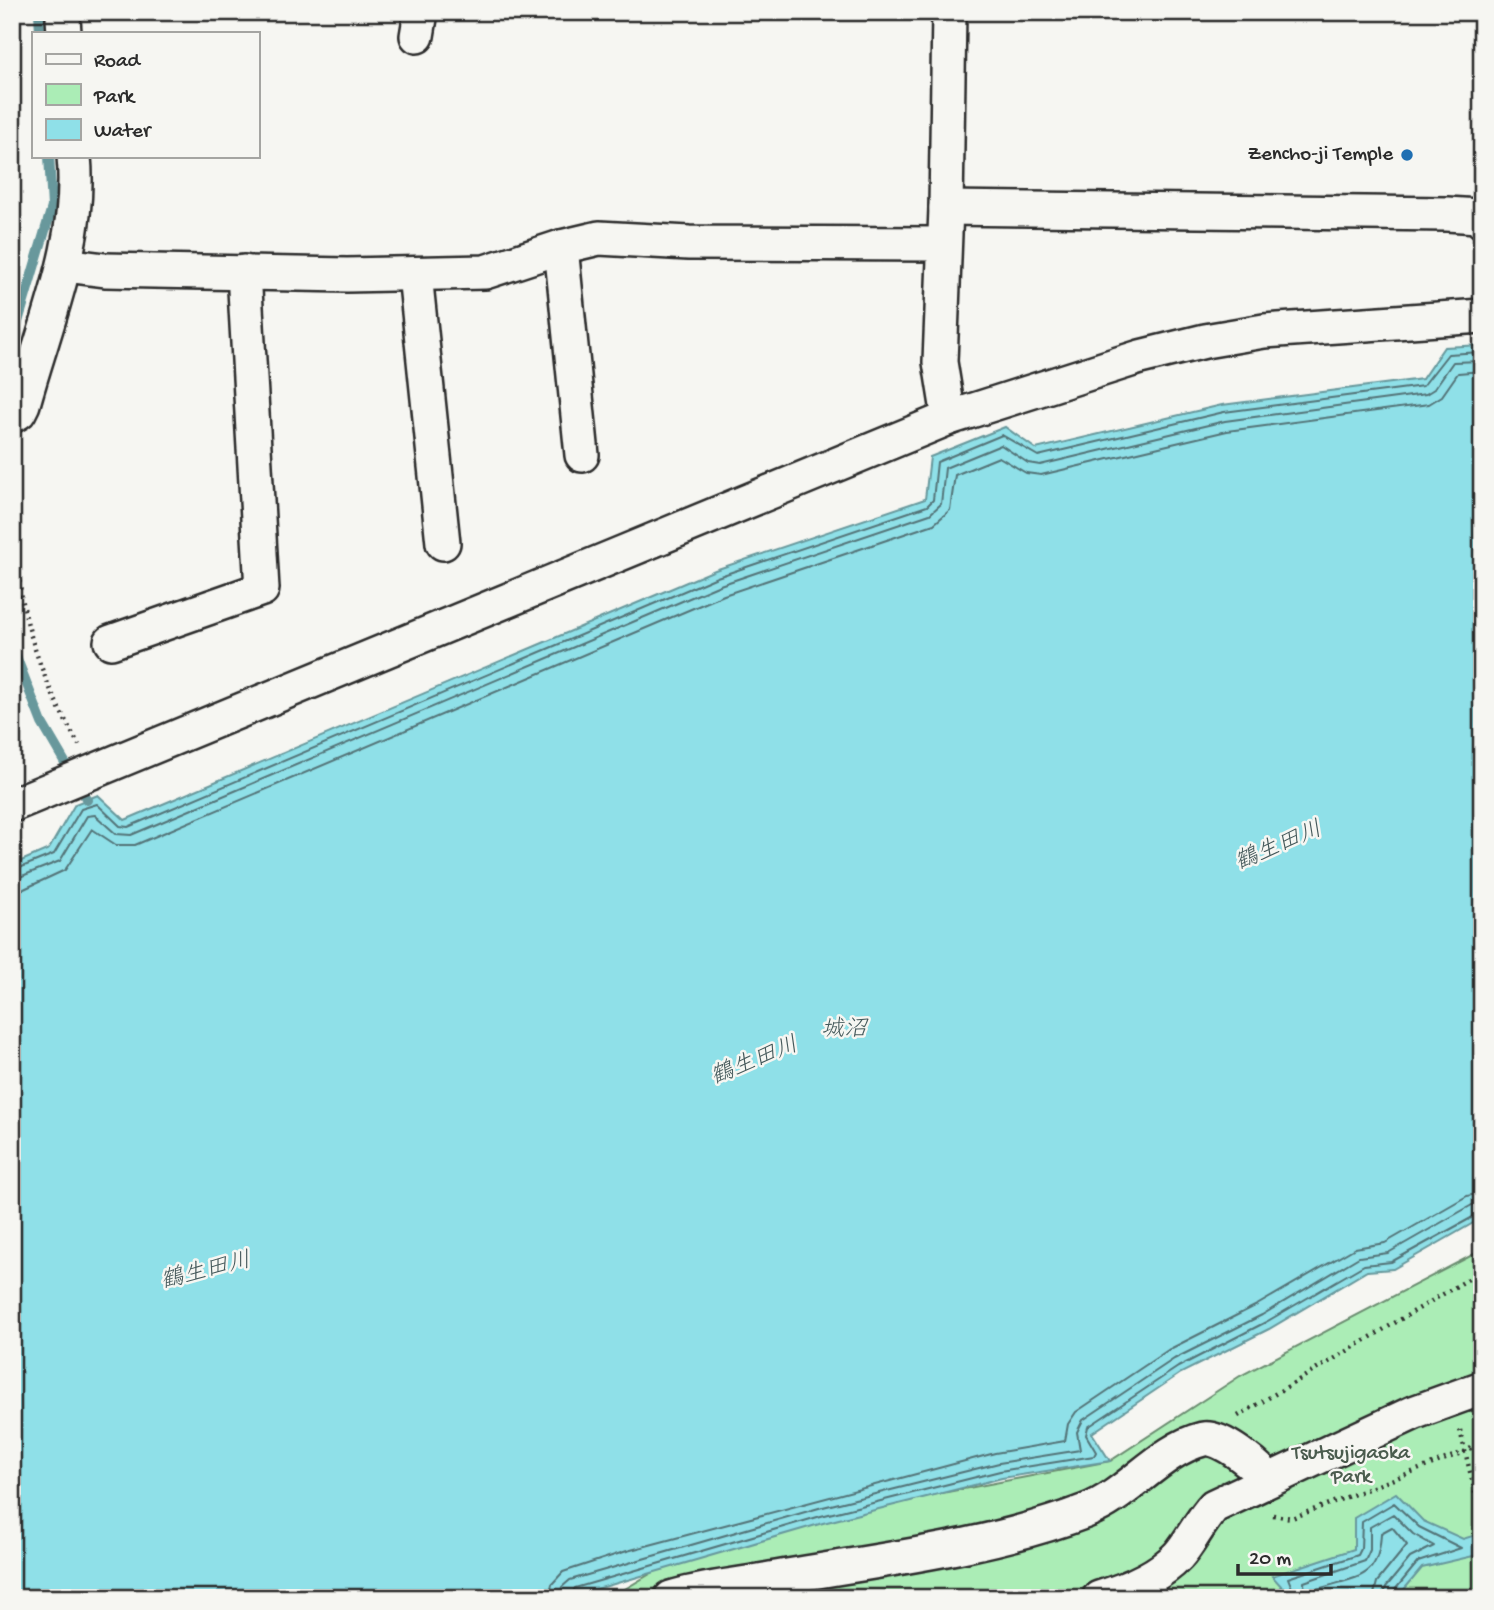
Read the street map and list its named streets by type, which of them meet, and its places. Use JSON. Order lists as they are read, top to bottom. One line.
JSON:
{"water":["鶴生田川","城沼"],"parks":["Tsutsujigaoka Park"],"places":["Zencho-ji Temple"],"legend":["Road","Park","Water"],"scale_bar":"20 m"}
